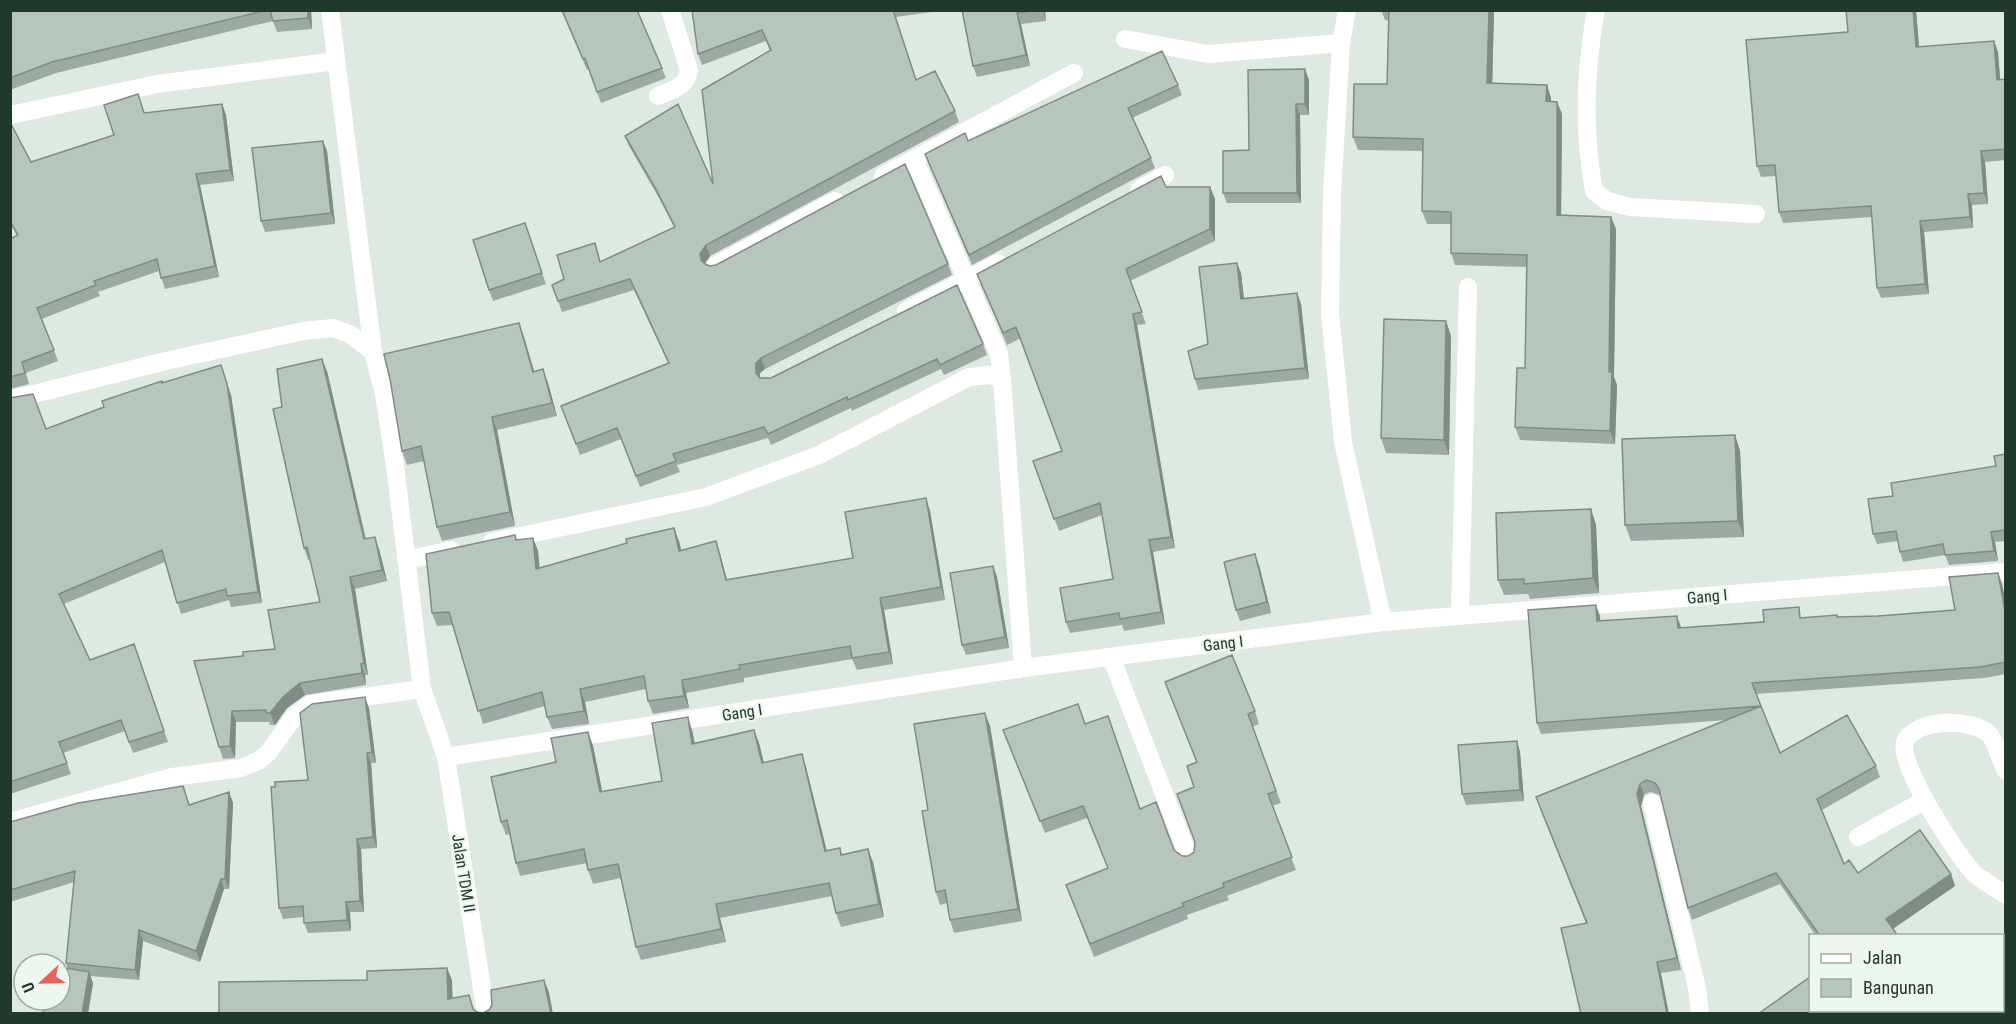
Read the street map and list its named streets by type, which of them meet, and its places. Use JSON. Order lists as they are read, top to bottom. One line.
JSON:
{"streets":{"street":["Gang I","Jalan TDM II"]},"crossings":[["Gang I","Jalan TDM II"]],"legend":["Jalan","Bangunan"],"north":"left"}
